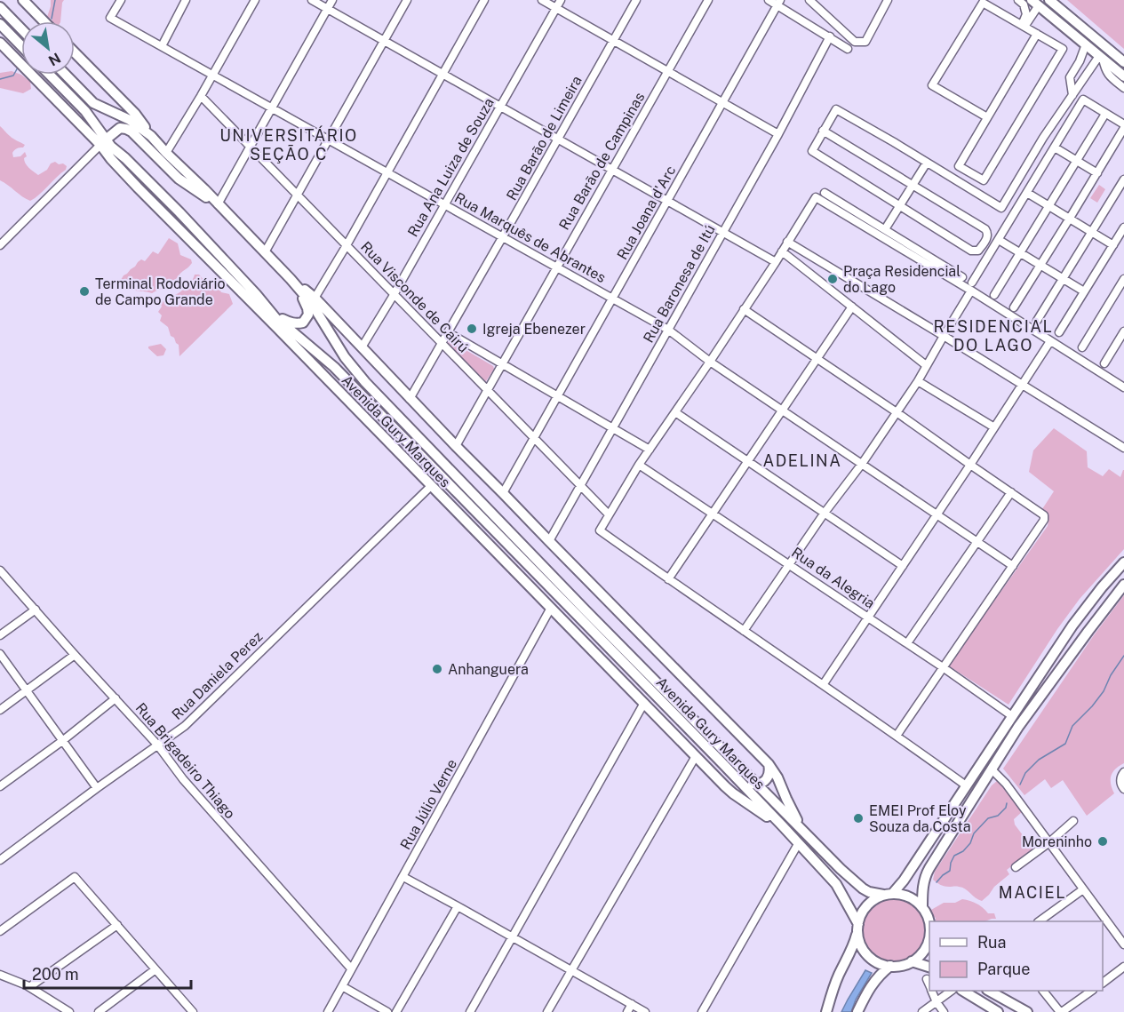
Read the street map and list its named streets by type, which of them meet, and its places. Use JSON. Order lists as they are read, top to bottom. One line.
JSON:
{"streets":{"main road":["Avenida Gury Marques"],"street":["Rua Barão de Limeira","Rua Barão de Campinas","Rua Ana Luiza de Souza","Rua Joana d'Arc","Rua Marquês de Abrantes","Rua Baronesa de Itú","Rua Visconde de Cairú","Rua da Alegria","Rua Daniela Perez","Rua Brigadeiro Thiago","Rua Júlio Verne"]},"crossings":[["Rua Barão de Limeira","Rua Marquês de Abrantes"],["Rua Barão de Limeira","Rua Visconde de Cairú"],["Rua Barão de Limeira","Avenida Gury Marques"],["Rua Barão de Campinas","Rua Marquês de Abrantes"],["Rua Barão de Campinas","Rua Visconde de Cairú"],["Rua Barão de Campinas","Avenida Gury Marques"],["Rua Ana Luiza de Souza","Rua Marquês de Abrantes"],["Rua Ana Luiza de Souza","Rua Visconde de Cairú"],["Rua Ana Luiza de Souza","Avenida Gury Marques"],["Rua Joana d'Arc","Rua Marquês de Abrantes"],["Rua Joana d'Arc","Rua Visconde de Cairú"],["Rua Joana d'Arc","Avenida Gury Marques"],["Rua Marquês de Abrantes","Rua Baronesa de Itú"],["Rua Baronesa de Itú","Rua Visconde de Cairú"],["Rua Baronesa de Itú","Avenida Gury Marques"],["Avenida Gury Marques","Rua Daniela Perez"],["Avenida Gury Marques","Rua Júlio Verne"],["Rua Daniela Perez","Rua Brigadeiro Thiago"],["Rua Brigadeiro Thiago","Rua Júlio Verne"]],"districts":["UNIVERSITÁRIO SEÇÃO C","RESIDENCIAL DO LAGO","ADELINA","MACIEL"],"places":["Praça Residencial do Lago","Terminal Rodoviário de Campo Grande","Igreja Ebenezer","Anhanguera","EMEI Prof Eloy Souza da Costa","Moreninho"],"legend":["Rua","Parque"],"scale_bar":"200 m","north":"bottom right"}
